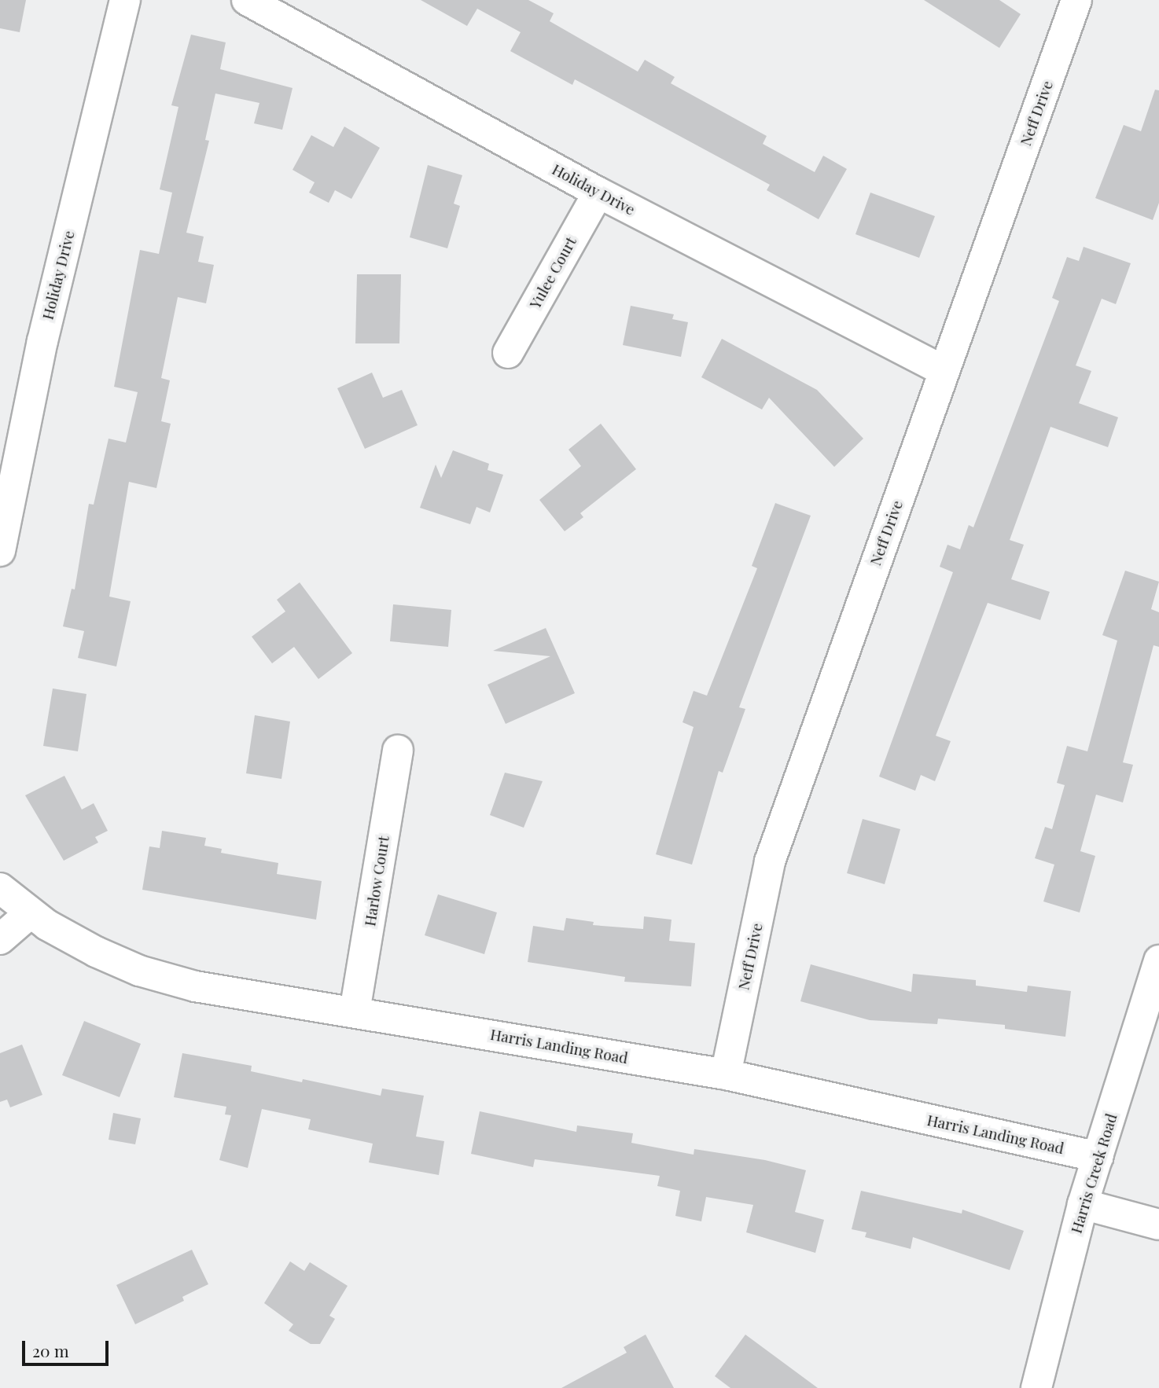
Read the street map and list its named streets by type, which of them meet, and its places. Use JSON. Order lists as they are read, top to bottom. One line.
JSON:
{"streets":{"street":["Neff Drive","Holiday Drive","Yulee Court","Harlow Court","Harris Landing Road","Harris Creek Road"]},"crossings":[["Neff Drive","Holiday Drive"],["Neff Drive","Harris Landing Road"],["Holiday Drive","Yulee Court"],["Harlow Court","Harris Landing Road"],["Harris Landing Road","Harris Creek Road"]],"scale_bar":"20 m"}
